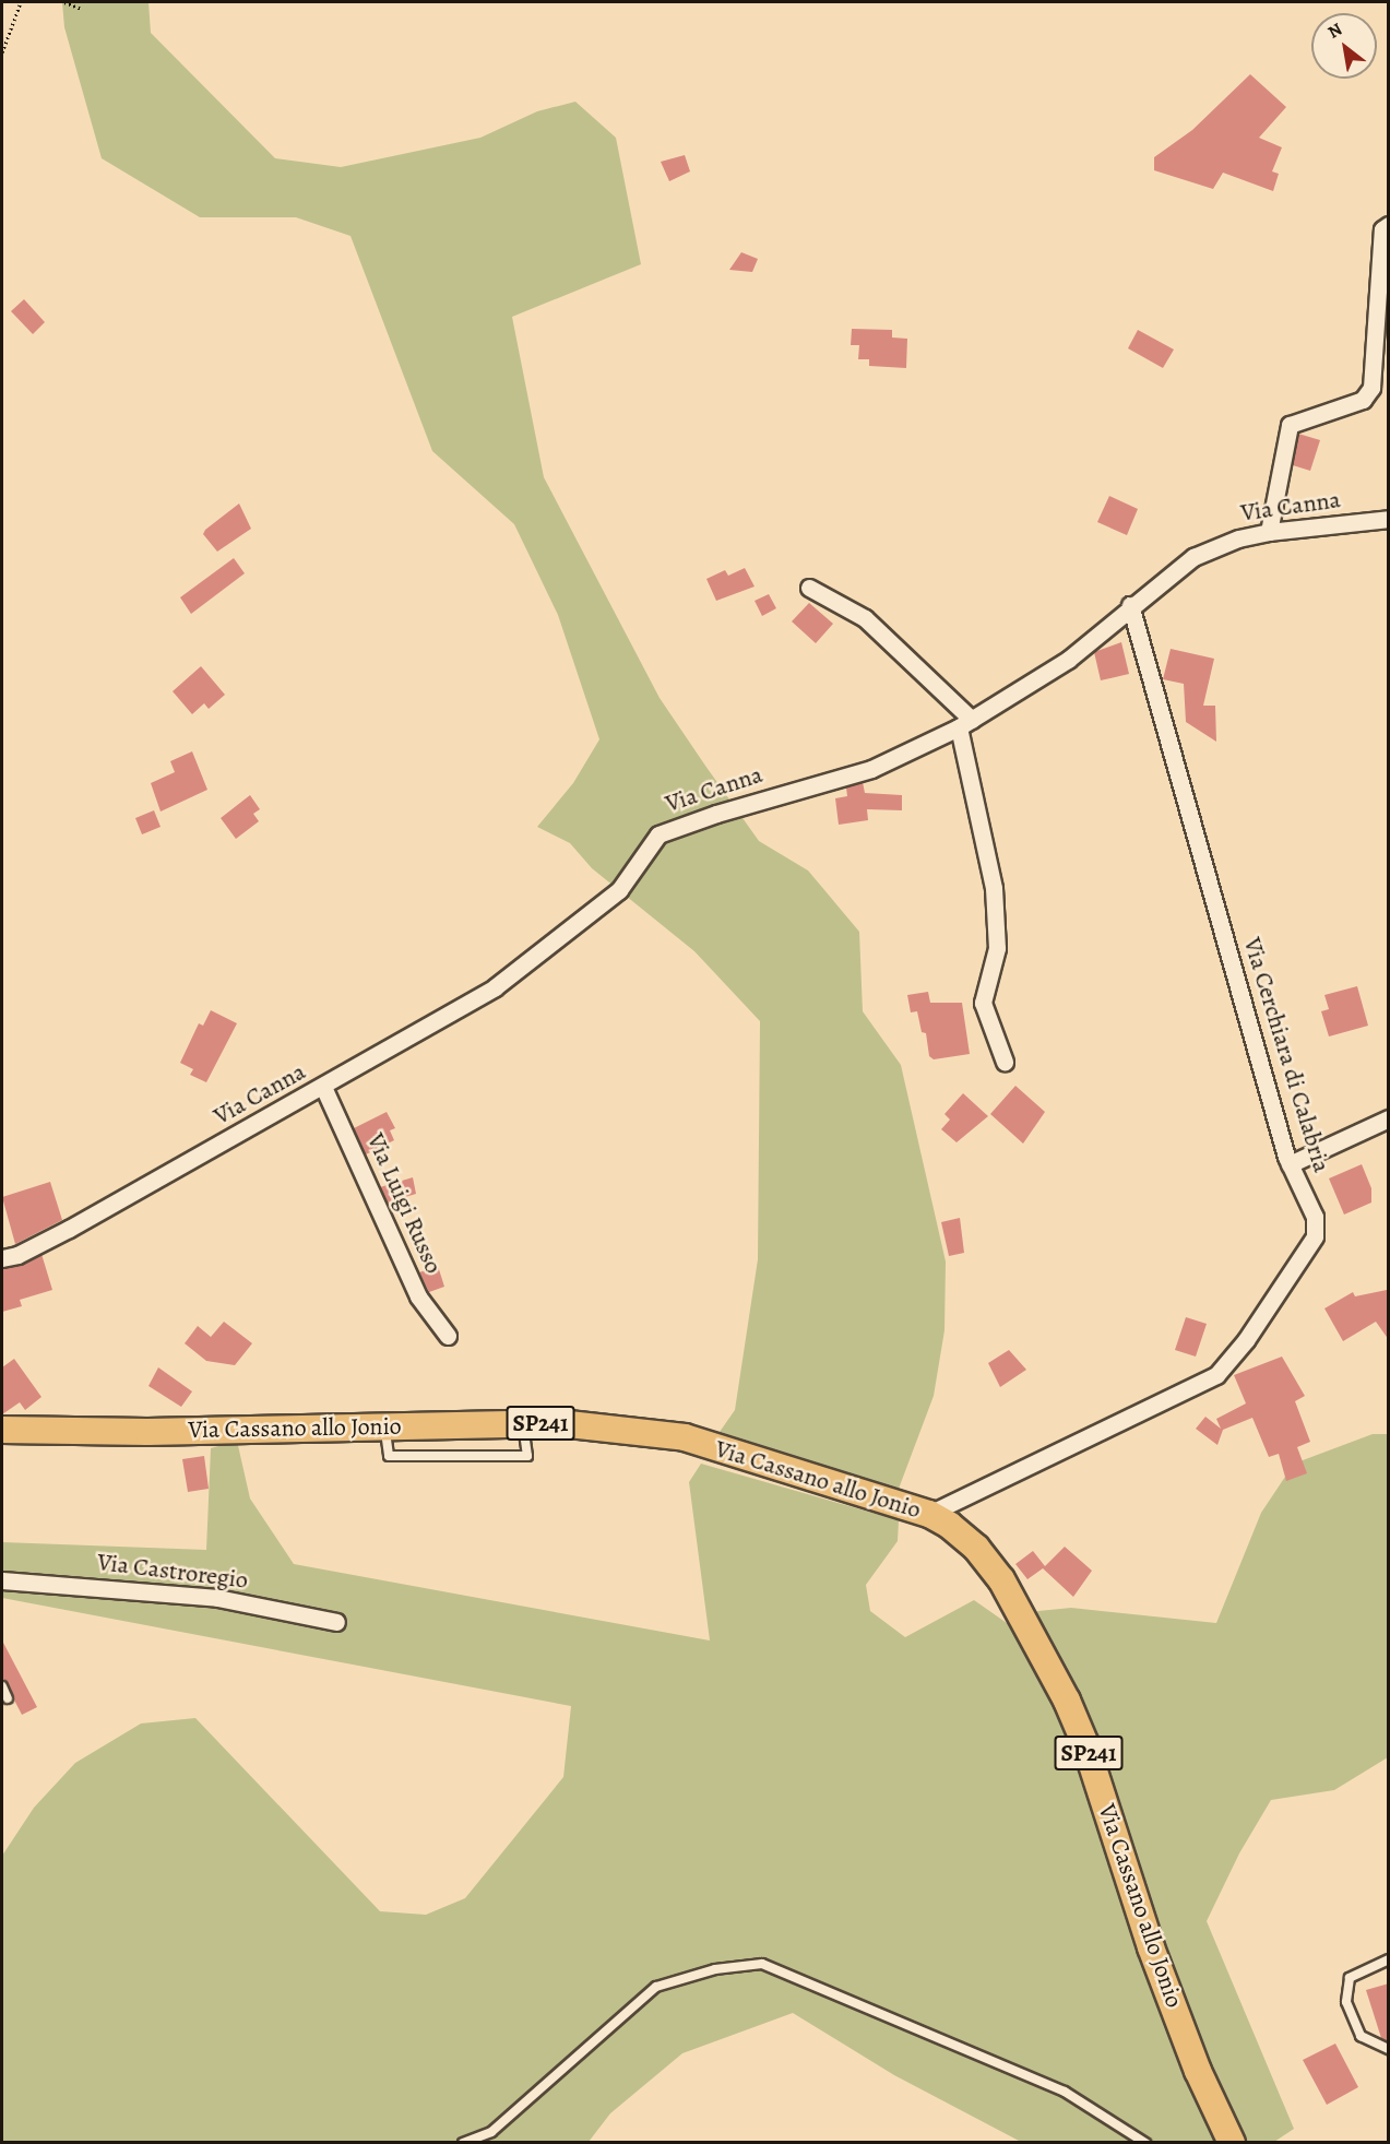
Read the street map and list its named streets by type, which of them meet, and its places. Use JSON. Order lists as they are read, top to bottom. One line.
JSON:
{"streets":{"main road":["SP241","Via Cassano allo Jonio"],"street":["Via Canna","Via Cerchiara di Calabria","Via Luigi Russo","Via Castroregio"]},"crossings":[["Via Canna","Via Cerchiara di Calabria"],["Via Canna","Via Luigi Russo"],["Via Cerchiara di Calabria","Via Cassano allo Jonio"]],"north":"top left"}
